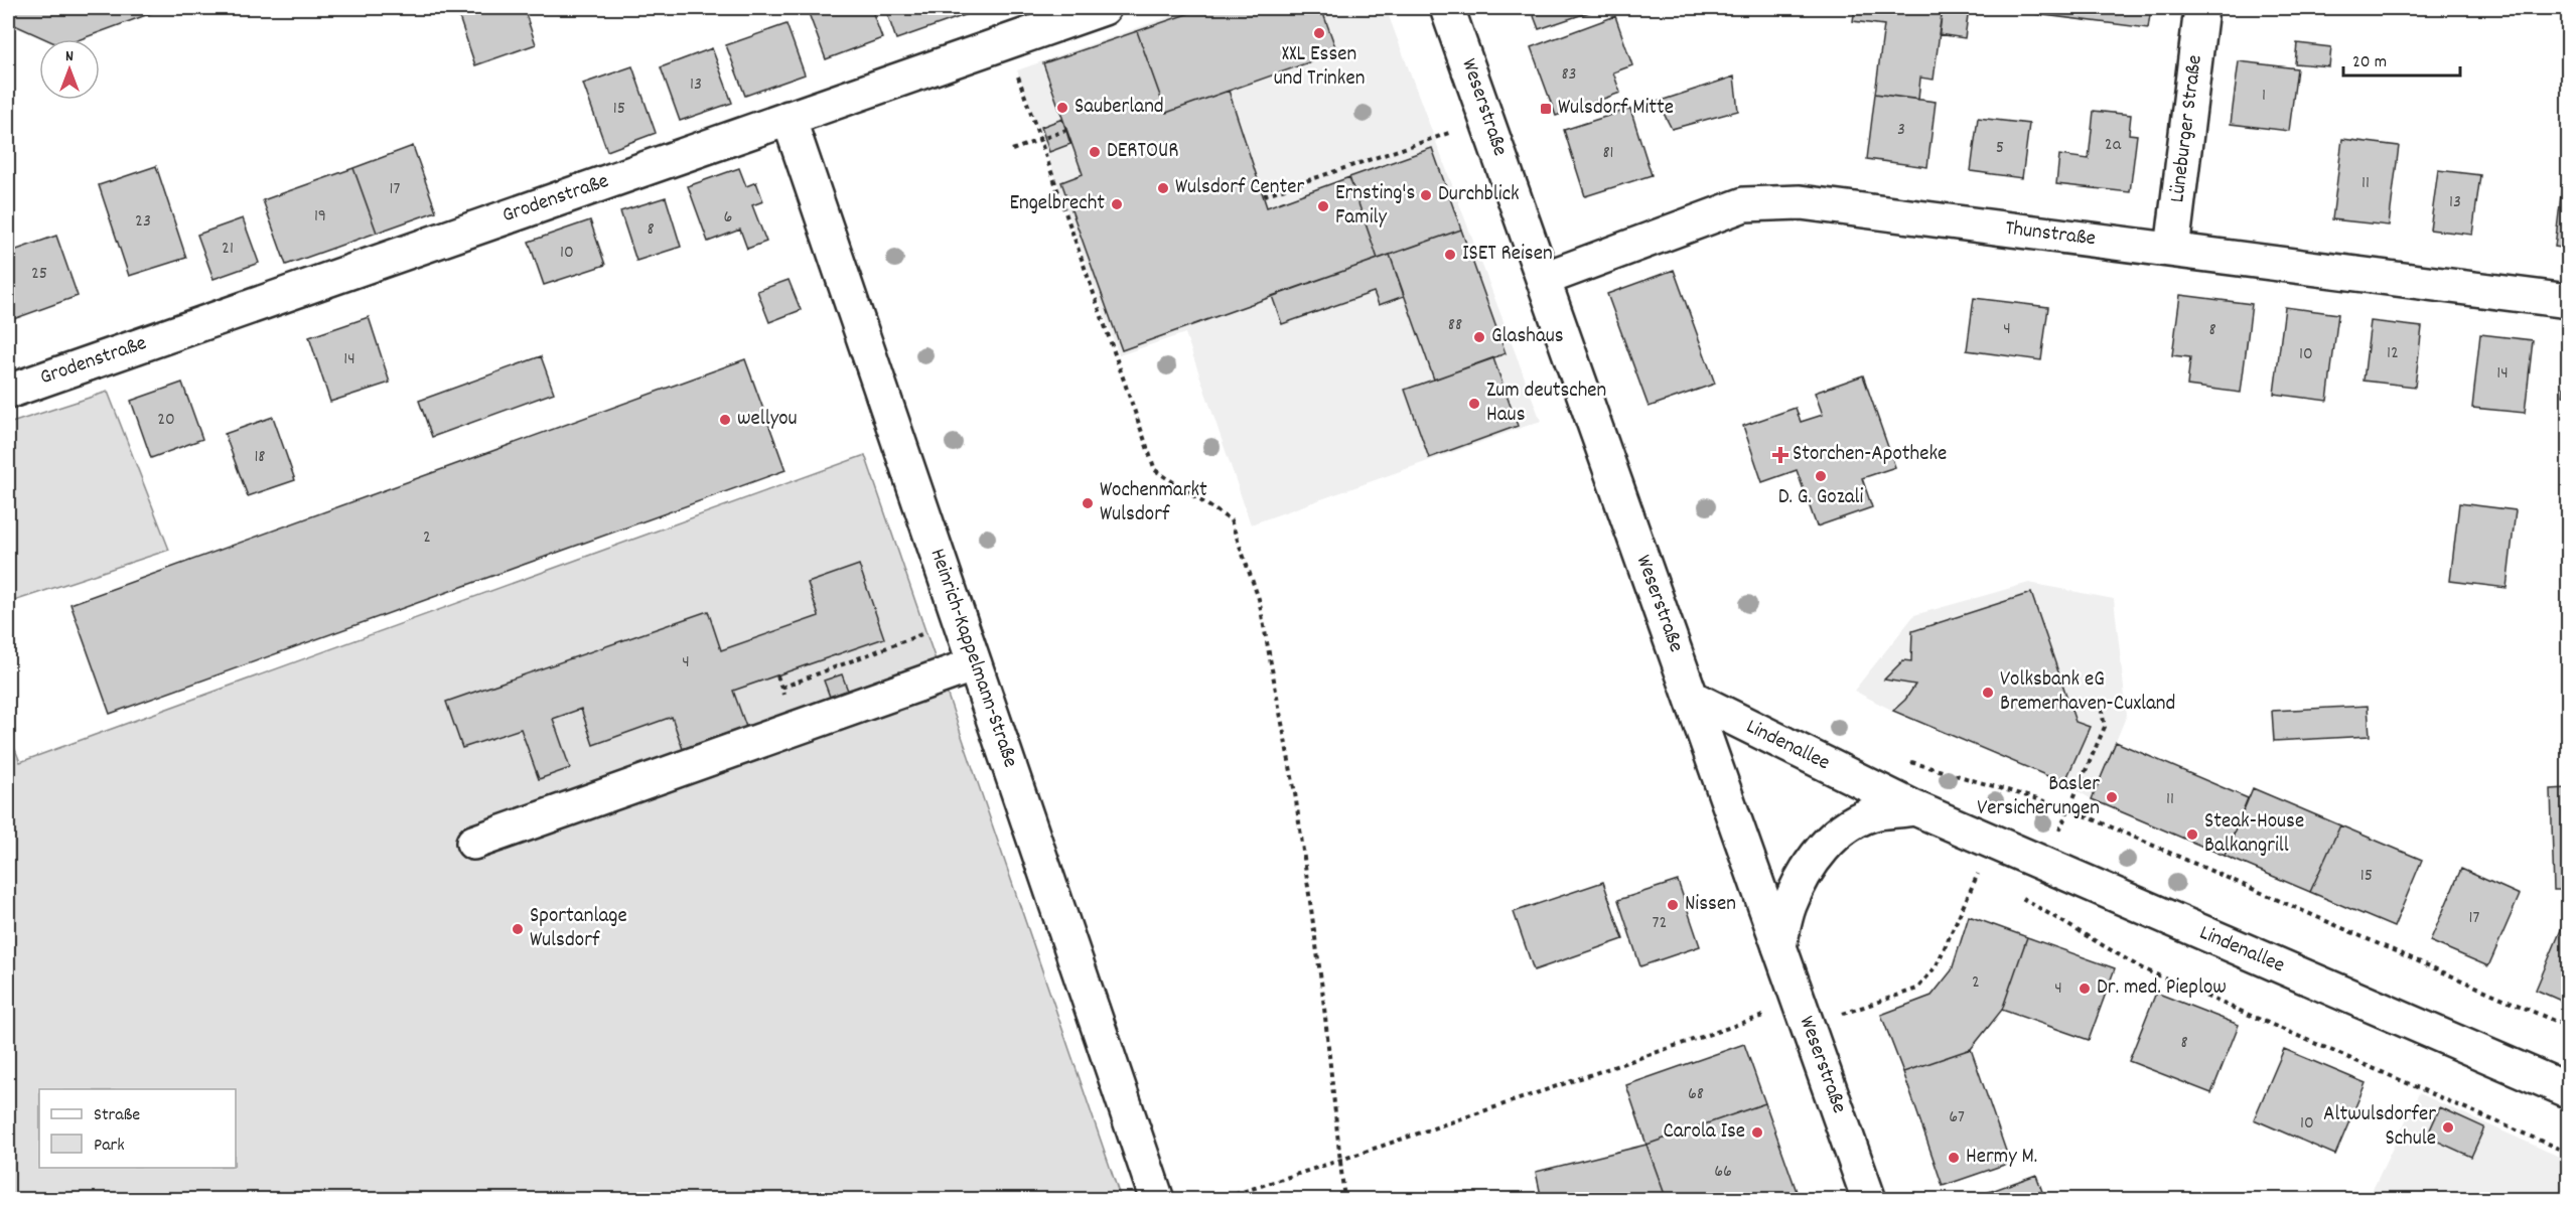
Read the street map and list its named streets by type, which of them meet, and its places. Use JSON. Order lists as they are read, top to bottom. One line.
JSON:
{"streets":{"street":["Weserstraße","Lüneburger Straße","Grodenstraße","Thunstraße","Heinrich-Kappelmann-Straße","Lindenallee"]},"crossings":[["Weserstraße","Thunstraße"],["Weserstraße","Lindenallee"],["Lüneburger Straße","Thunstraße"],["Grodenstraße","Heinrich-Kappelmann-Straße"]],"places":{"other":["XXL Essen und Trinken","Sauberland","DERTOUR","Wulsdorf Center","Durchblick","Engelbrecht","Ernsting's Family","ISET Reisen","Glashaus","Zum deutschen Haus","wellyou","D. G. Gozali","Wochenmarkt Wulsdorf","Volksbank eG Bremerhaven-Cuxland","Basler Versicherungen","Steak-House Balkangrill","Nissen","Sportanlage Wulsdorf","Dr. med. Pieplow","Altwulsdorfer Schule","Carola Ise","Hermy M."],"transit":["Wulsdorf Mitte"],"health":["Storchen-Apotheke"]},"house_numbers":["83","13","1","15","3","2a","5","81","11","17","13","19","6","23","8","21","10","25","88","4","8","12","10","14","14","20","18","2","4","11","15","17","72","2","4","8","68","67","10","66"],"legend":["Straße","Park"],"scale_bar":"20 m","north":"top"}
